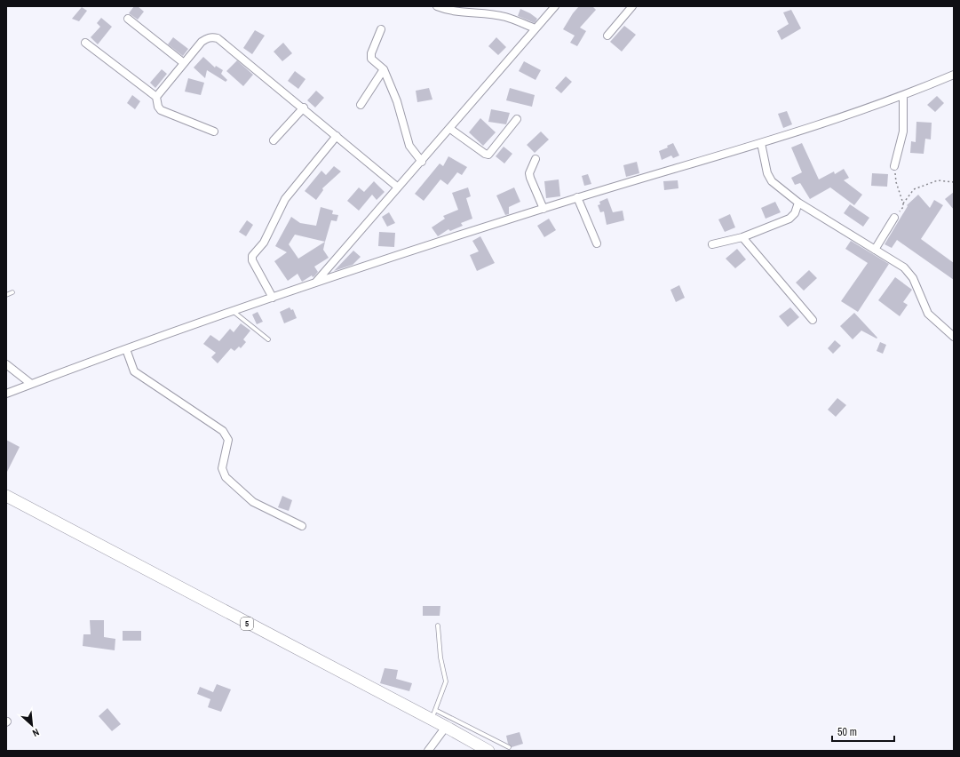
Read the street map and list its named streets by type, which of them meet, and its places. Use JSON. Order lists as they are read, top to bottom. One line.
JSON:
{"streets":{"highway":["5"]},"scale_bar":"50 m","north":"bottom right"}
